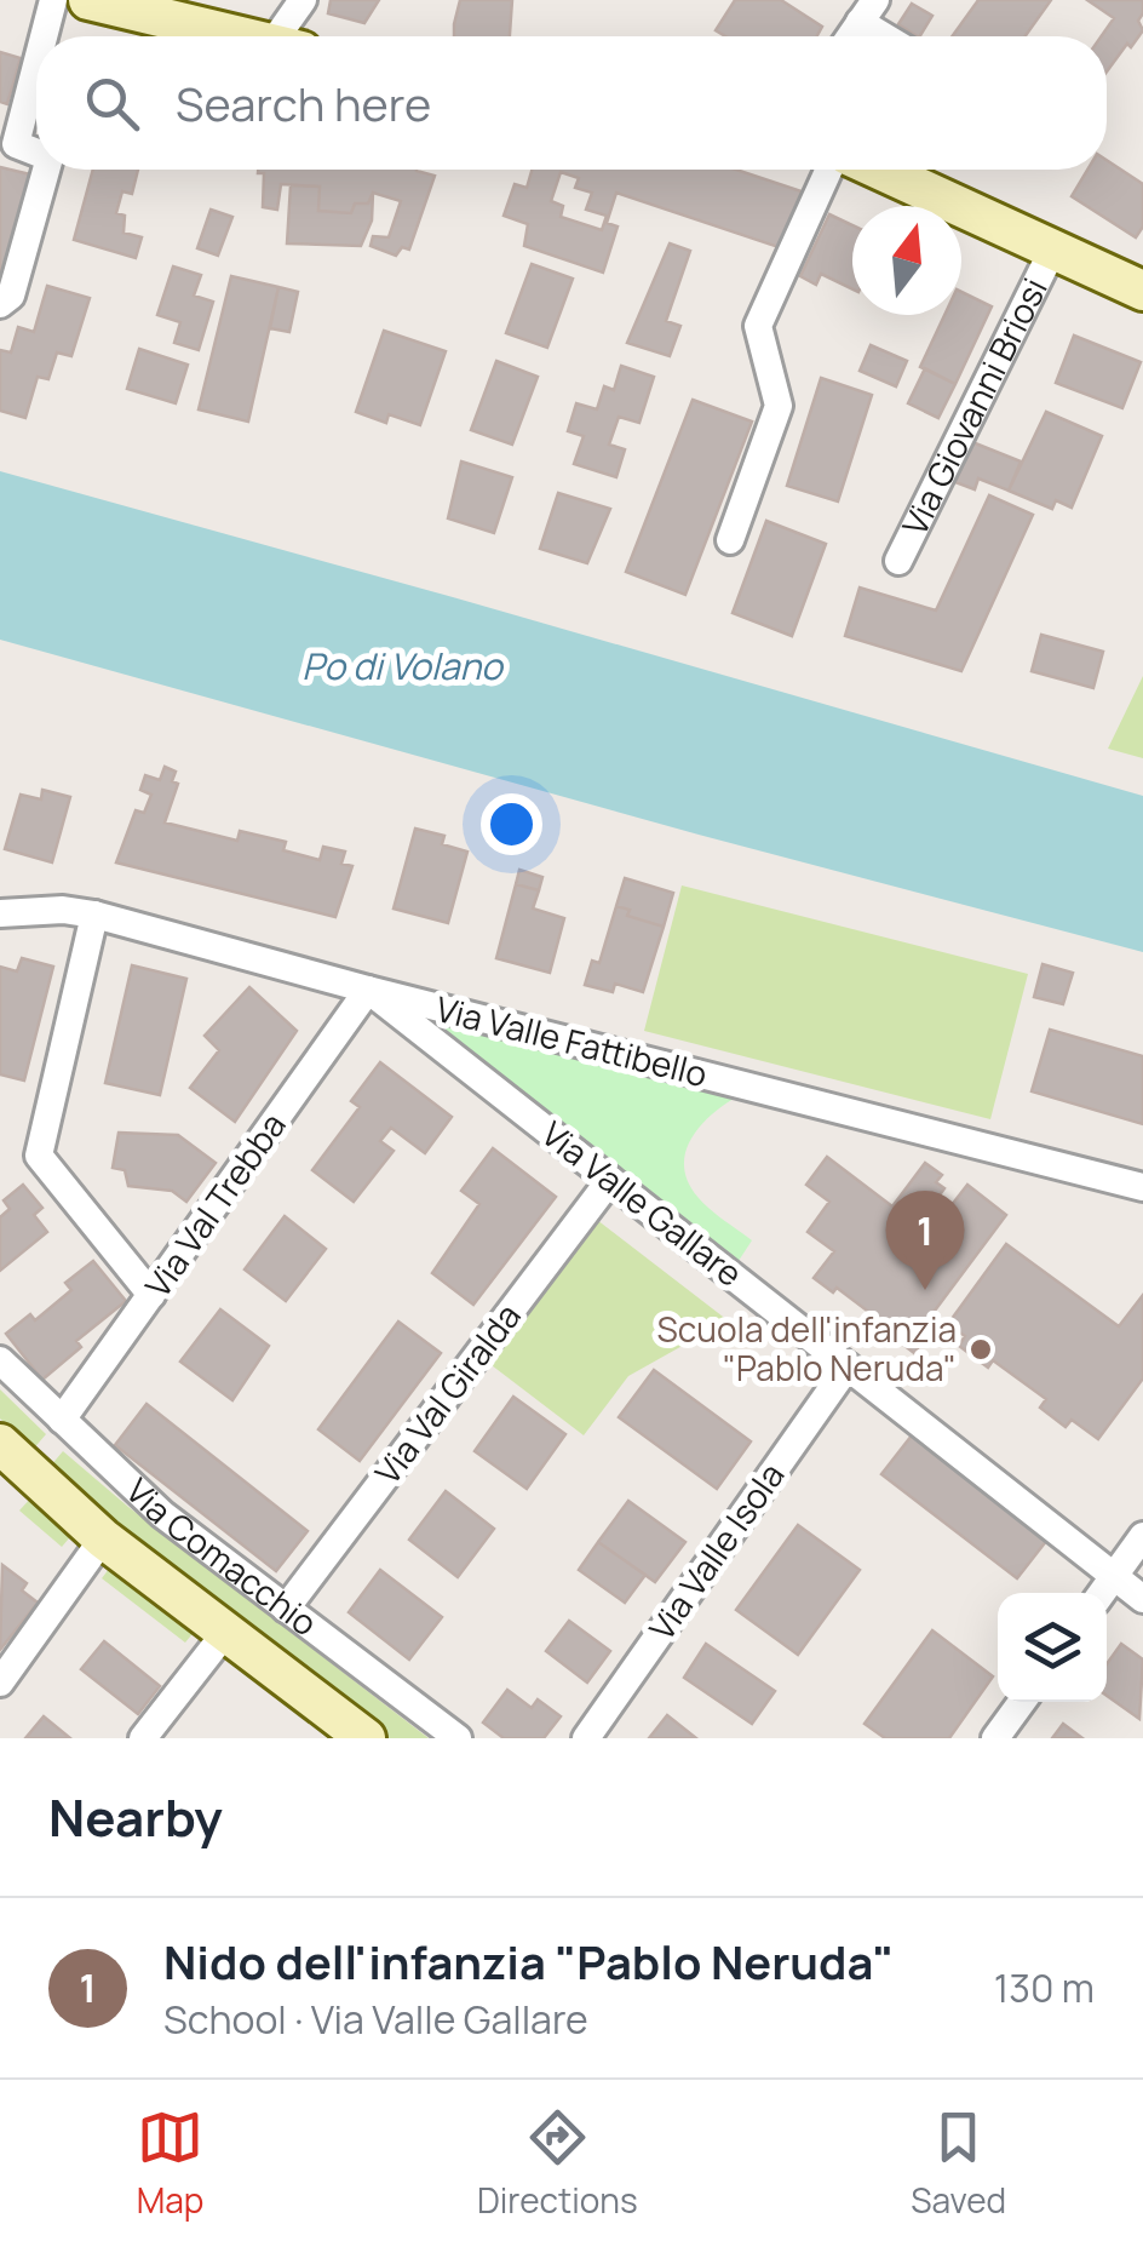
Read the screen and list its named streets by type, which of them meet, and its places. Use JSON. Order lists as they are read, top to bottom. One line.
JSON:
{"streets":{"street":["Via Giovanni Briosi","Via Valle Fattibello","Via Valle Gallare","Via Val Trebba","Via Val Giralda","Via Valle Isola","Via Comacchio"]},"crossings":[["Via Valle Fattibello","Via Valle Gallare"],["Via Valle Fattibello","Via Val Trebba"],["Via Valle Gallare","Via Val Trebba"],["Via Valle Gallare","Via Val Giralda"],["Via Valle Gallare","Via Valle Isola"],["Via Val Trebba","Via Comacchio"],["Via Val Giralda","Via Comacchio"]],"water":["Po di Volano"],"places":["Scuola dell'infanzia \"Pablo Neruda\""],"north":"top","page":{"search":"Search here","pins":"1","heading":"Nearby","list":[{"mark":"1","name":"Nido dell'infanzia \"Pablo Neruda\"","note":"School · Via Valle Gallare","value":"130 m"}],"nav":["Map","Directions","Saved"]}}
